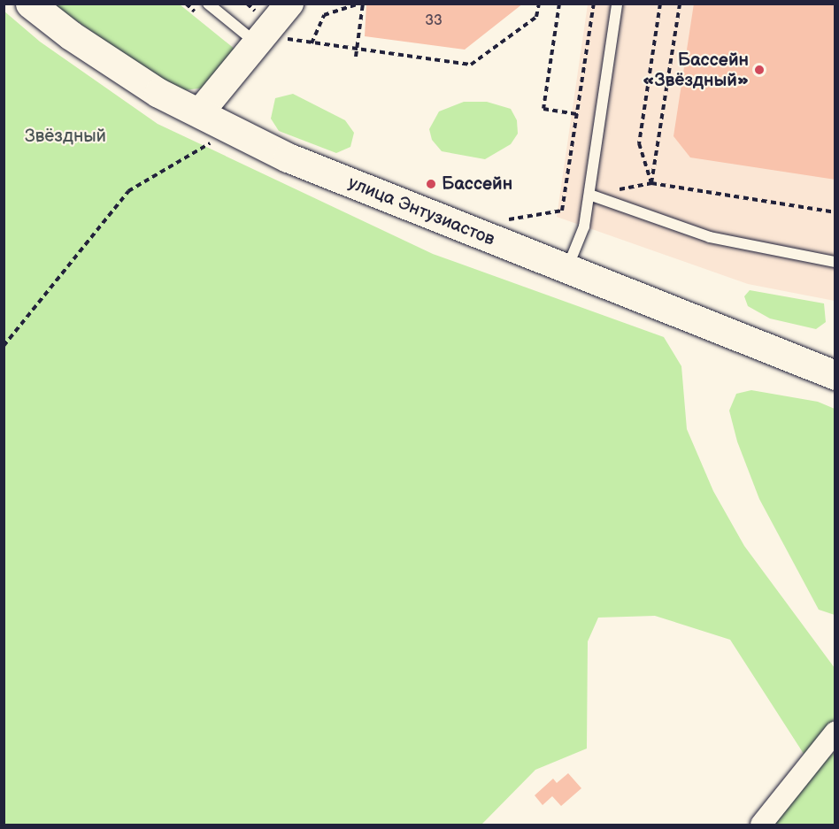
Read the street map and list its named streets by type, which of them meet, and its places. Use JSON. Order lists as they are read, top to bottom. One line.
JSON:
{"streets":{"main road":["улица Энтузиастов"]},"parks":["Звёздный"],"places":["Бассейн «Звёздный»","Бассейн"],"house_numbers":["33"]}
